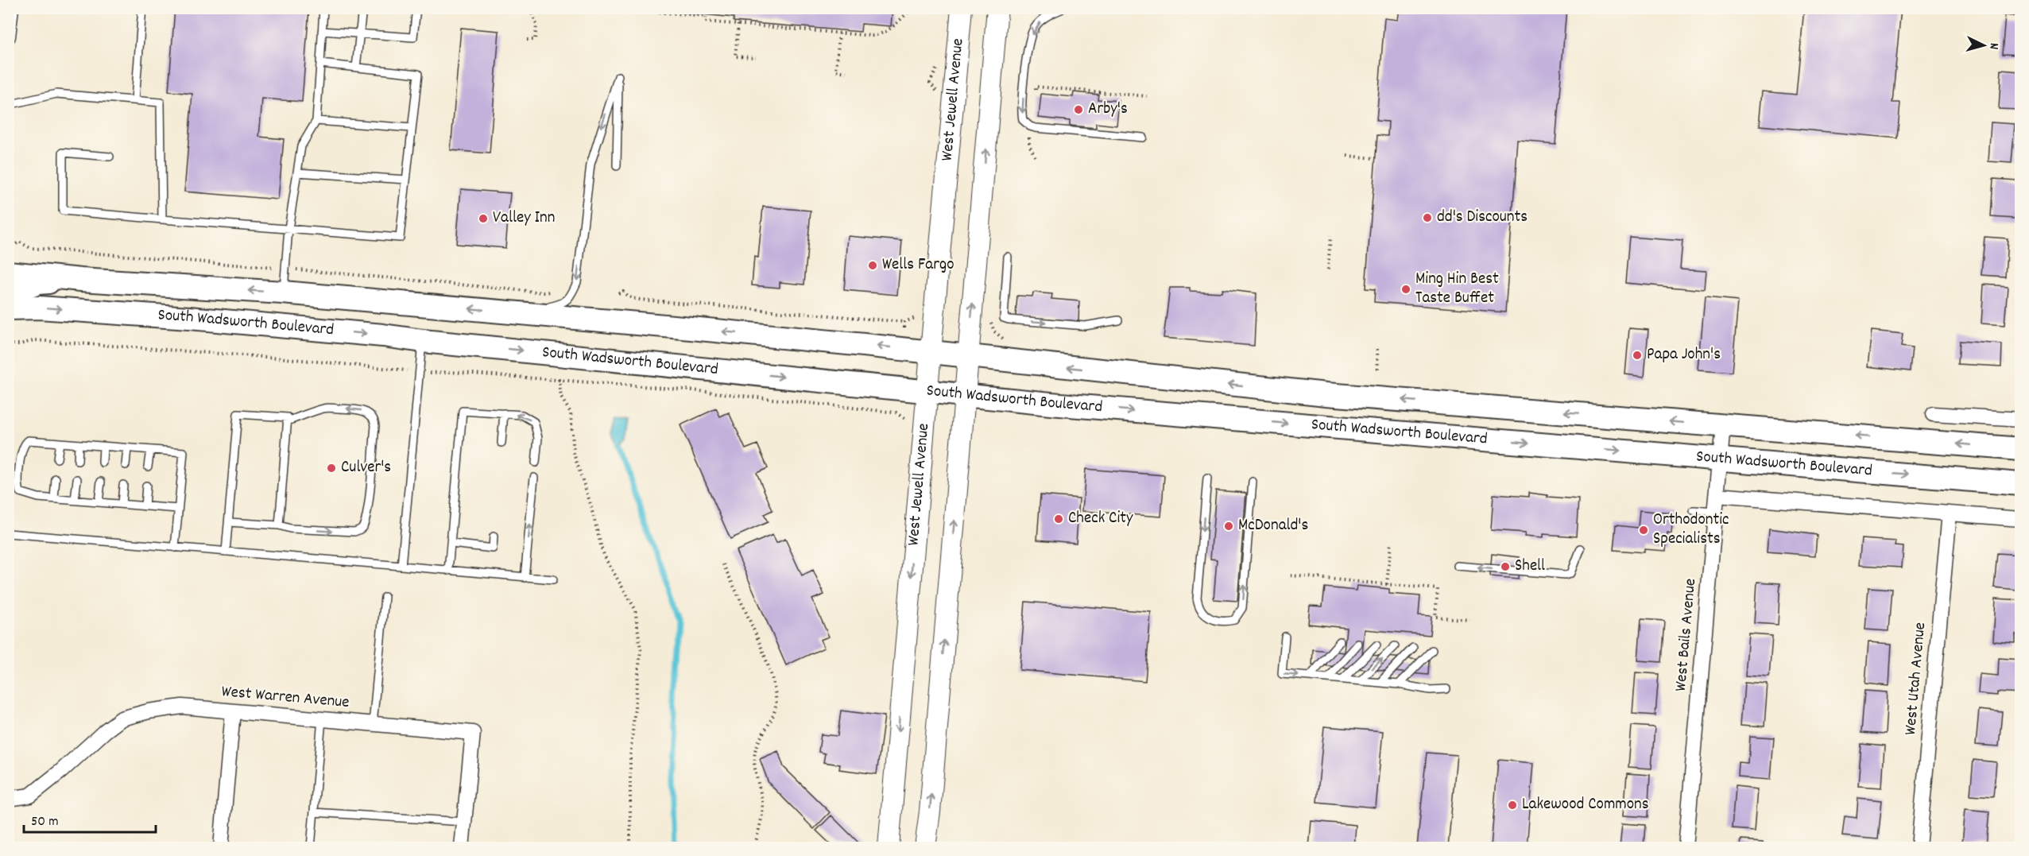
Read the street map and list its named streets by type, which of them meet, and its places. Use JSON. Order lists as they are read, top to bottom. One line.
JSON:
{"streets":{"main road":["West Jewell Avenue","South Wadsworth Boulevard"],"street":["West Bails Avenue","West Utah Avenue","West Warren Avenue"]},"crossings":[["West Jewell Avenue","South Wadsworth Boulevard"],["South Wadsworth Boulevard","West Bails Avenue"]],"places":["Arby's","dd's Discounts","Valley Inn","Wells Fargo","Ming Hin Best Taste Buffet","Papa John's","Culver's","Check City","McDonald's","Orthodontic Specialists","Shell","Lakewood Commons"],"scale_bar":"50 m","north":"right"}
